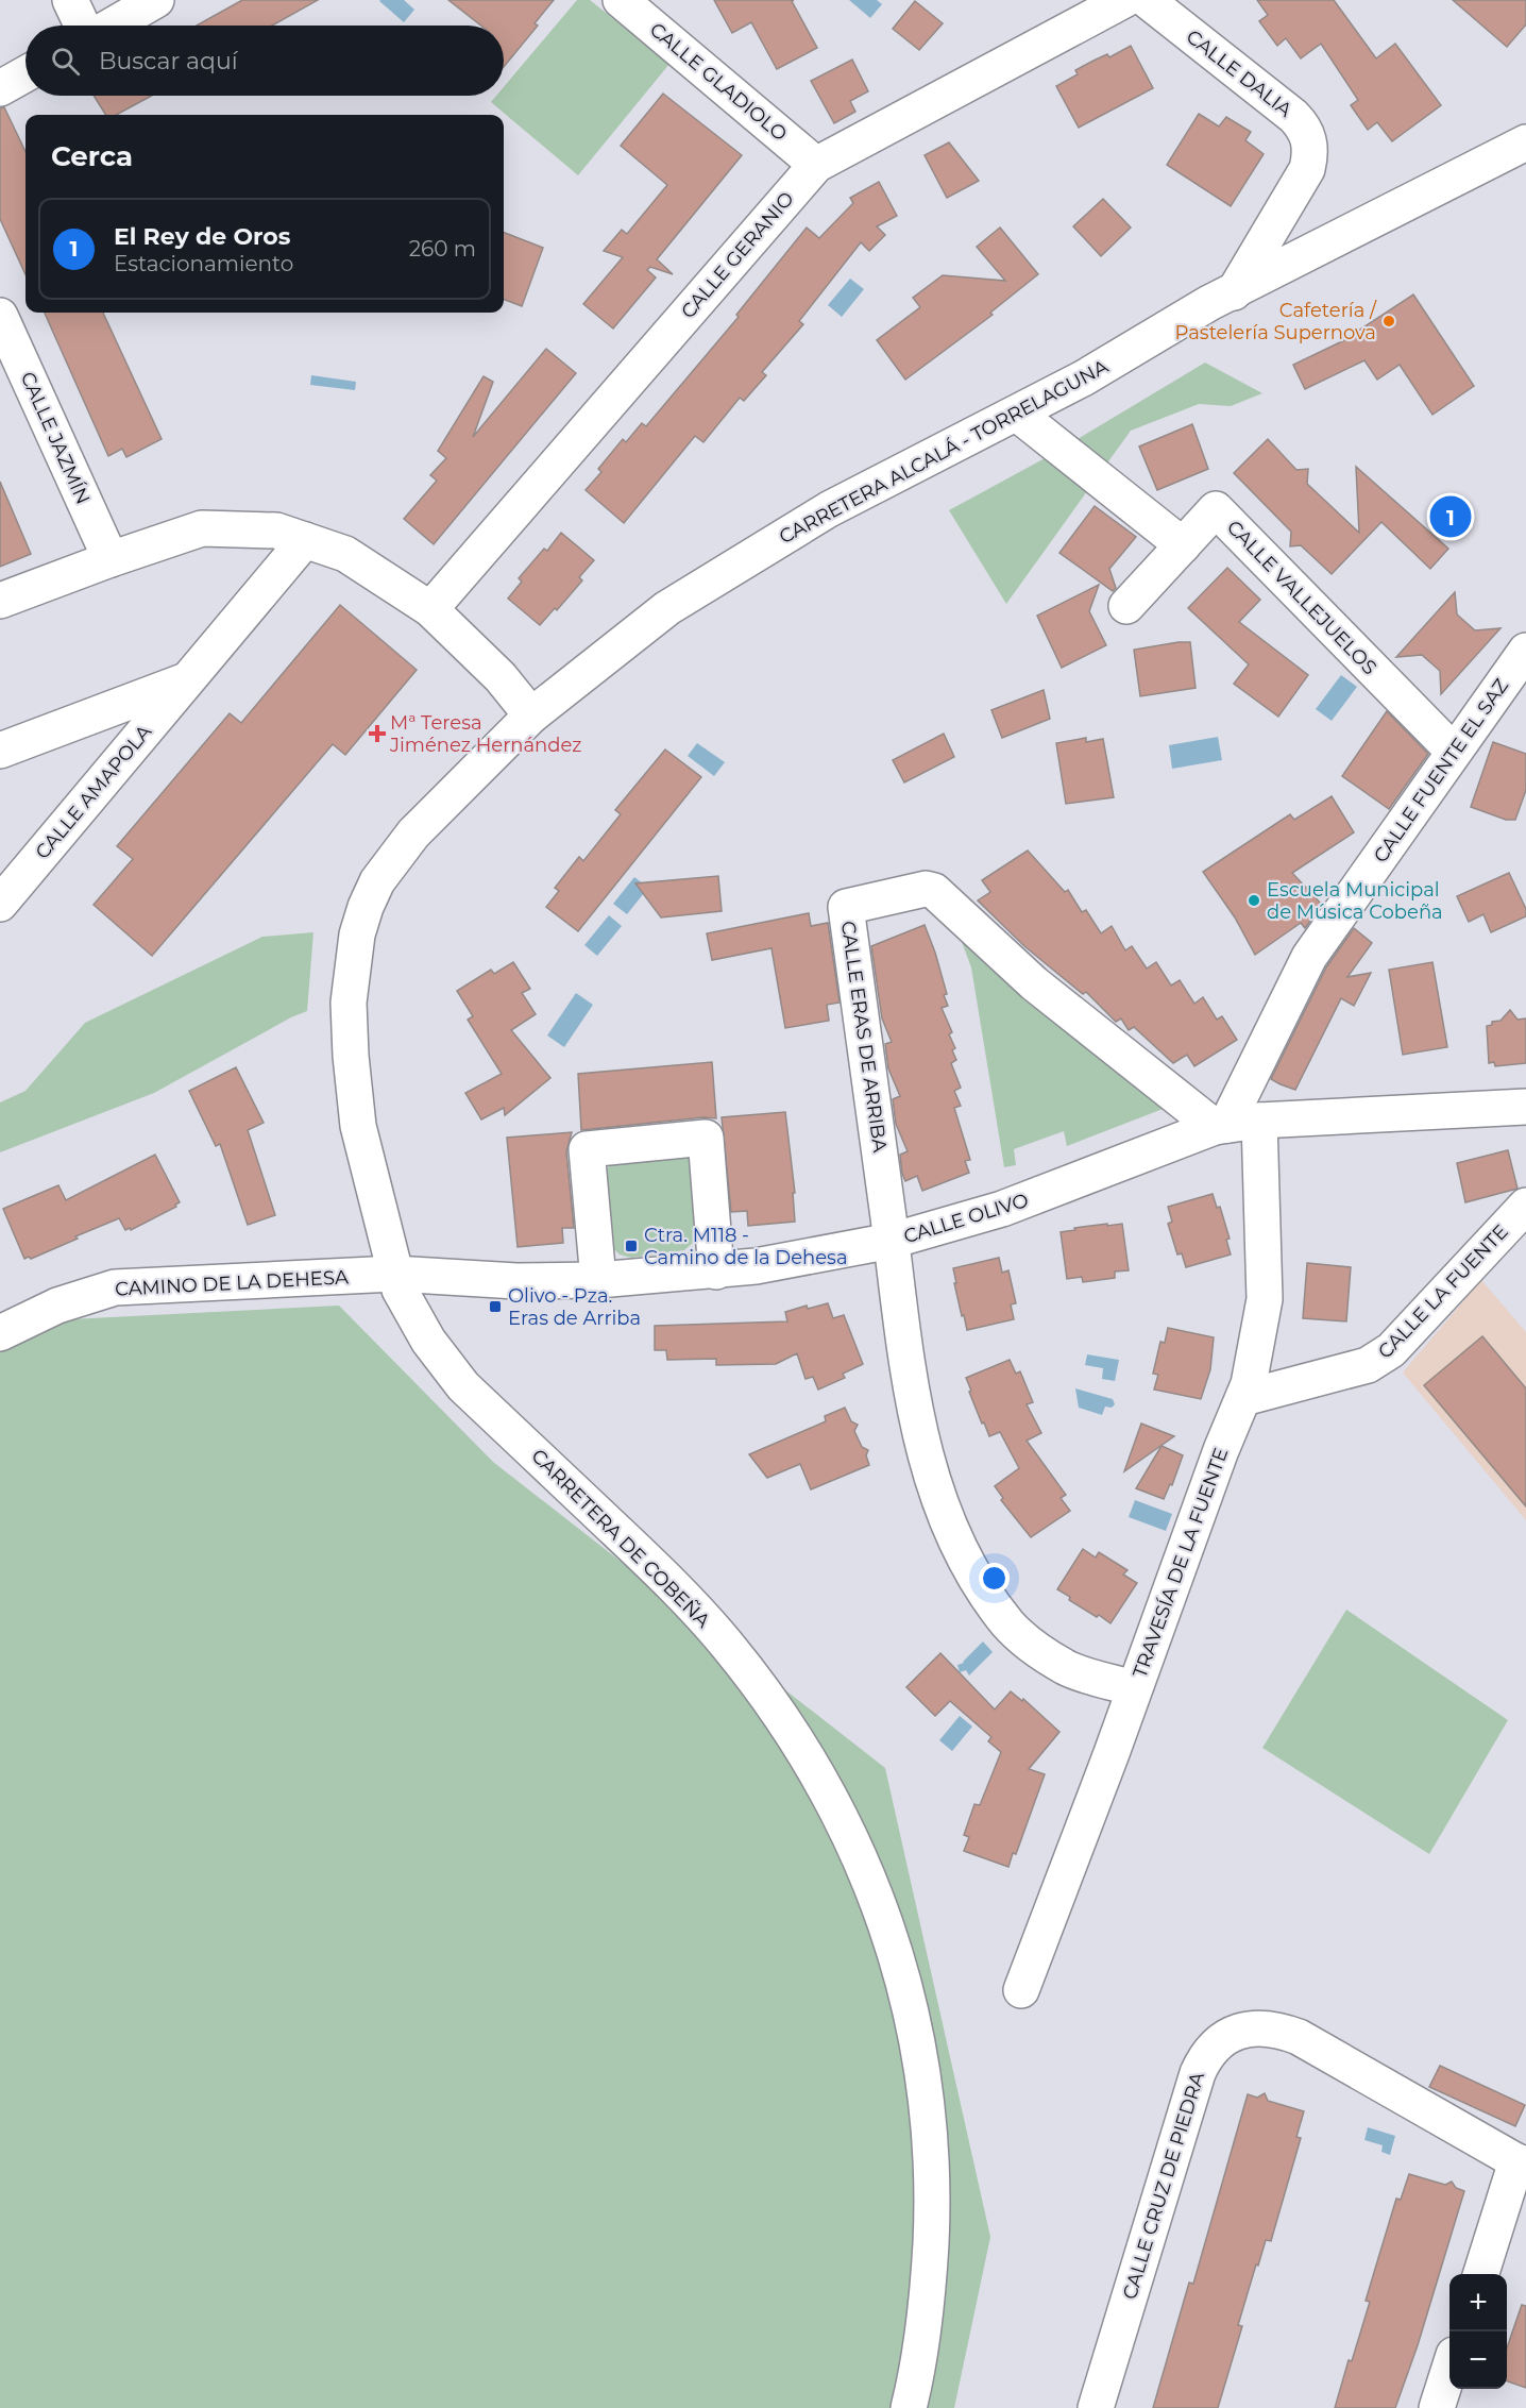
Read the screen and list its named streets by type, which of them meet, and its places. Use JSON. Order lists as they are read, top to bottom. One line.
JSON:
{"streets":{"street":["CALLE DALIA","CALLE GLADIOLO","CALLE GERANIO","CALLE JAZMÍN","CARRETERA ALCALÁ - TORRELAGUNA","CALLE VALLEJUELOS","CALLE FUENTE EL SAZ","CALLE AMAPOLA","CALLE ERAS DE ARRIBA","CALLE OLIVO","CAMINO DE LA DEHESA","CALLE LA FUENTE","CARRETERA DE COBEÑA","TRAVESÍA DE LA FUENTE","CALLE CRUZ DE PIEDRA"]},"crossings":[["CALLE DALIA","CARRETERA ALCALÁ - TORRELAGUNA"],["CALLE GLADIOLO","CALLE GERANIO"],["CARRETERA ALCALÁ - TORRELAGUNA","CALLE OLIVO"],["CARRETERA ALCALÁ - TORRELAGUNA","CAMINO DE LA DEHESA"],["CARRETERA ALCALÁ - TORRELAGUNA","CARRETERA DE COBEÑA"],["CALLE VALLEJUELOS","CALLE FUENTE EL SAZ"],["CALLE FUENTE EL SAZ","CALLE ERAS DE ARRIBA"],["CALLE FUENTE EL SAZ","CALLE OLIVO"],["CALLE FUENTE EL SAZ","TRAVESÍA DE LA FUENTE"],["CALLE ERAS DE ARRIBA","CALLE OLIVO"],["CALLE ERAS DE ARRIBA","TRAVESÍA DE LA FUENTE"],["CALLE OLIVO","CAMINO DE LA DEHESA"],["CALLE OLIVO","CARRETERA DE COBEÑA"],["CALLE OLIVO","TRAVESÍA DE LA FUENTE"],["CAMINO DE LA DEHESA","CARRETERA DE COBEÑA"],["CALLE LA FUENTE","TRAVESÍA DE LA FUENTE"]],"places":{"other":["Cafetería / Pastelería Supernova","Escuela Municipal de Música Cobeña"],"health":["Mª Teresa Jiménez Hernández"],"transit":["Ctra. M118 - Camino de la Dehesa","Olivo - Pza. Eras de Arriba"]},"page":{"search":"Buscar aquí","heading":"Cerca","list":[{"mark":"1","name":"El Rey de Oros","note":"Estacionamiento","value":"260 m"}],"pins":"1","map_buttons":["+","−"]}}
